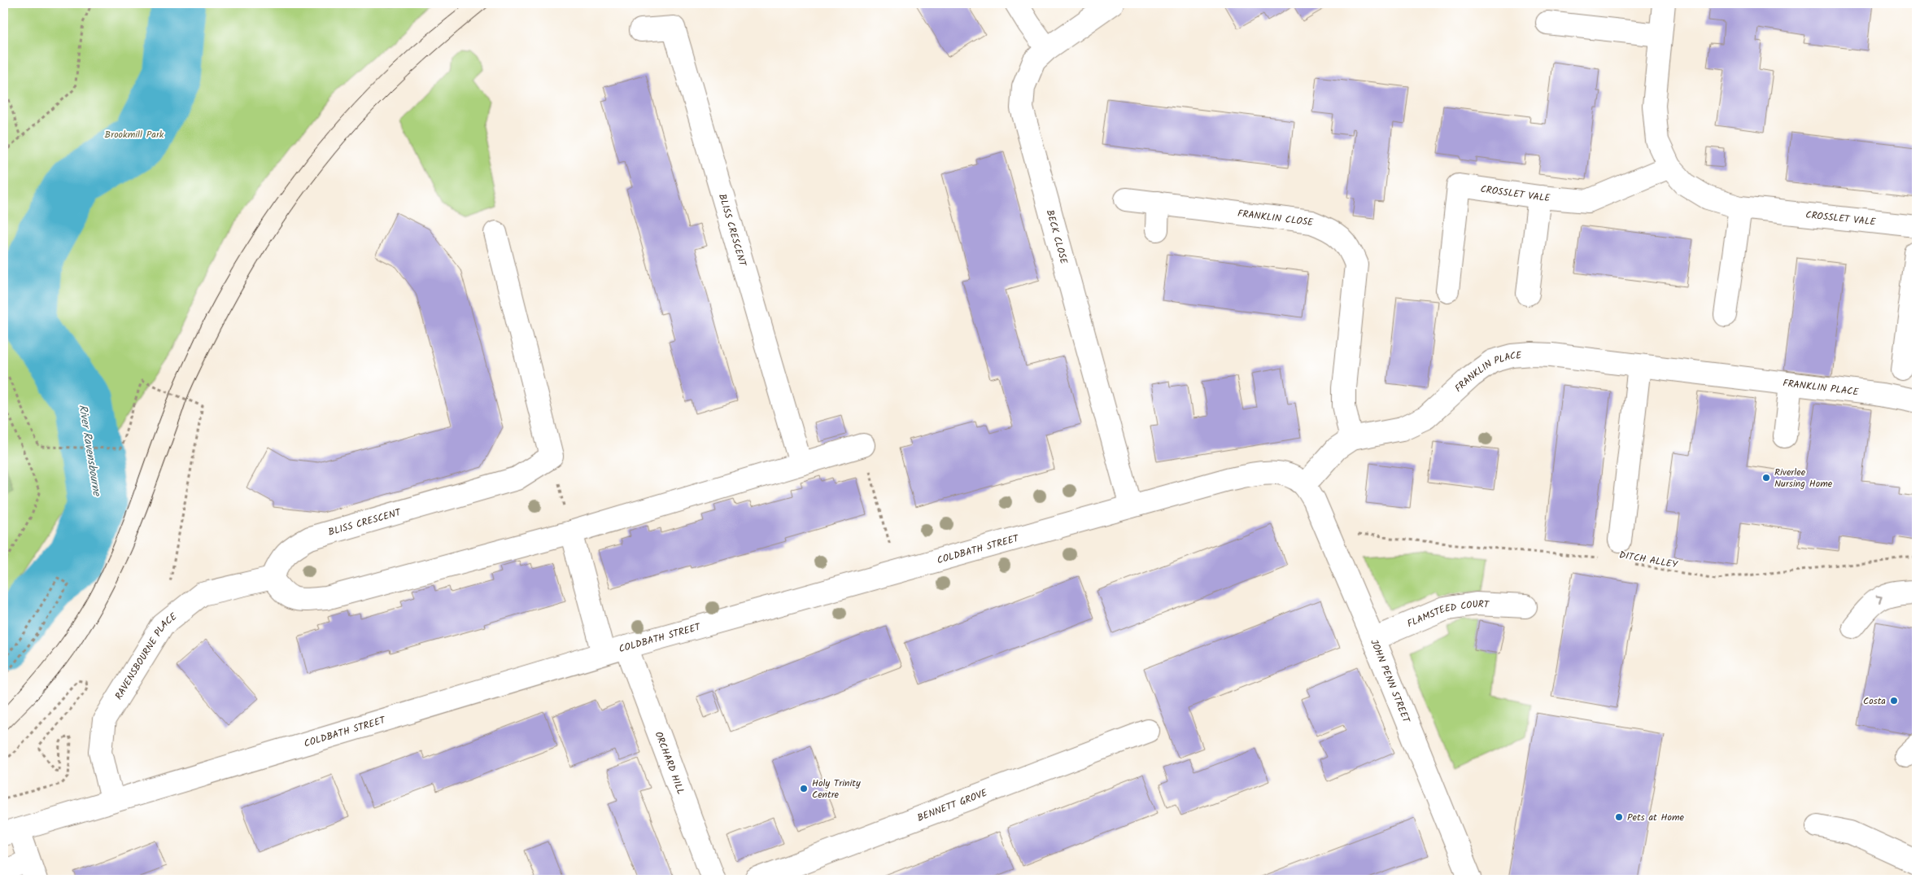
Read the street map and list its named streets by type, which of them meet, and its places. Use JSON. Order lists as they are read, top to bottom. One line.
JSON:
{"streets":{"street":["CROSSLET VALE","FRANKLIN CLOSE","BLISS CRESCENT","BECK CLOSE","FRANKLIN PLACE","COLDBATH STREET","FLAMSTEED COURT","RAVENSBOURNE PLACE","JOHN PENN STREET","ORCHARD HILL","BENNETT GROVE"],"path":["DITCH ALLEY"]},"crossings":[["FRANKLIN CLOSE","FRANKLIN PLACE"],["BLISS CRESCENT","RAVENSBOURNE PLACE"],["BECK CLOSE","COLDBATH STREET"],["FRANKLIN PLACE","COLDBATH STREET"],["FRANKLIN PLACE","JOHN PENN STREET"],["COLDBATH STREET","RAVENSBOURNE PLACE"],["COLDBATH STREET","JOHN PENN STREET"],["COLDBATH STREET","ORCHARD HILL"],["FLAMSTEED COURT","JOHN PENN STREET"]],"water":["River Ravensbourne"],"parks":["Brookmill Park"],"places":["Riverlee Nursing Home","Costa","Holy Trinity Centre","Pets at Home"]}
